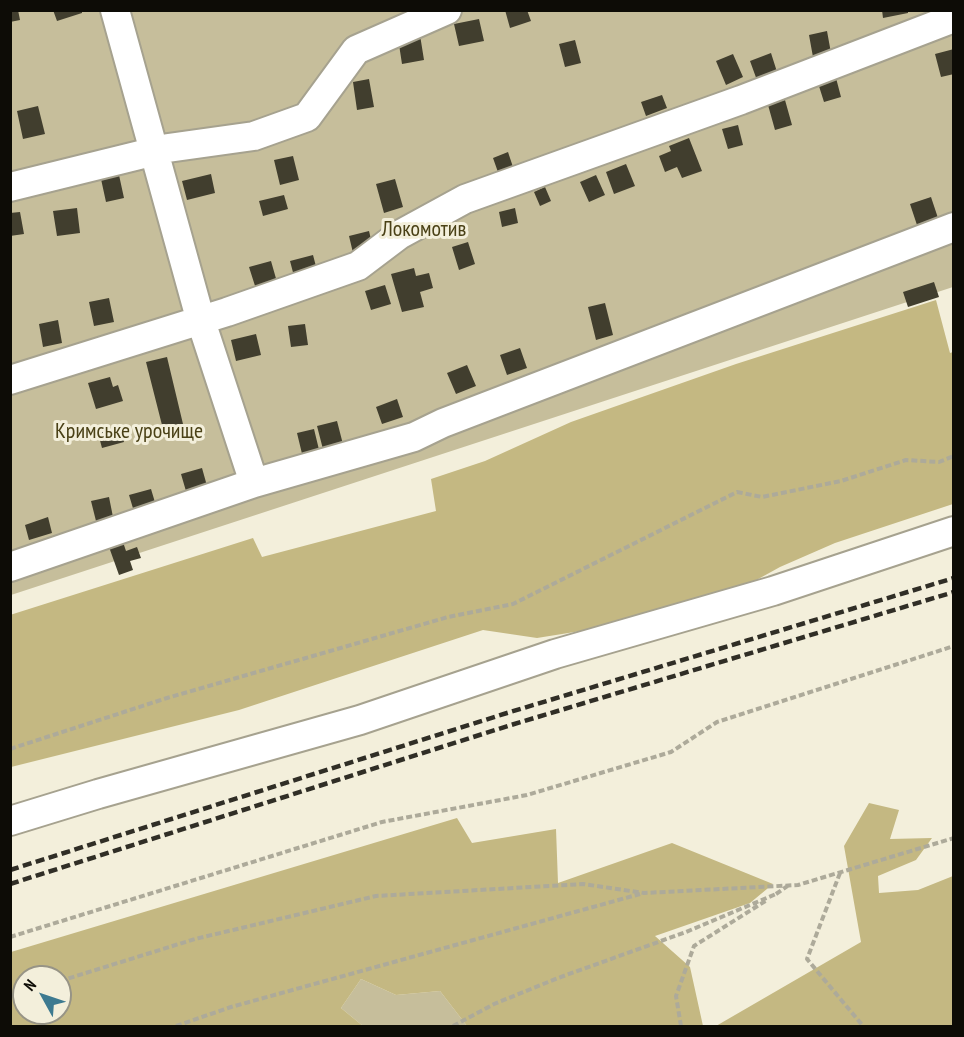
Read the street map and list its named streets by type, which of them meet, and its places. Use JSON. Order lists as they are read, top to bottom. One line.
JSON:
{"parks":["Локомотив","Кримське урочище"],"north":"top left"}
